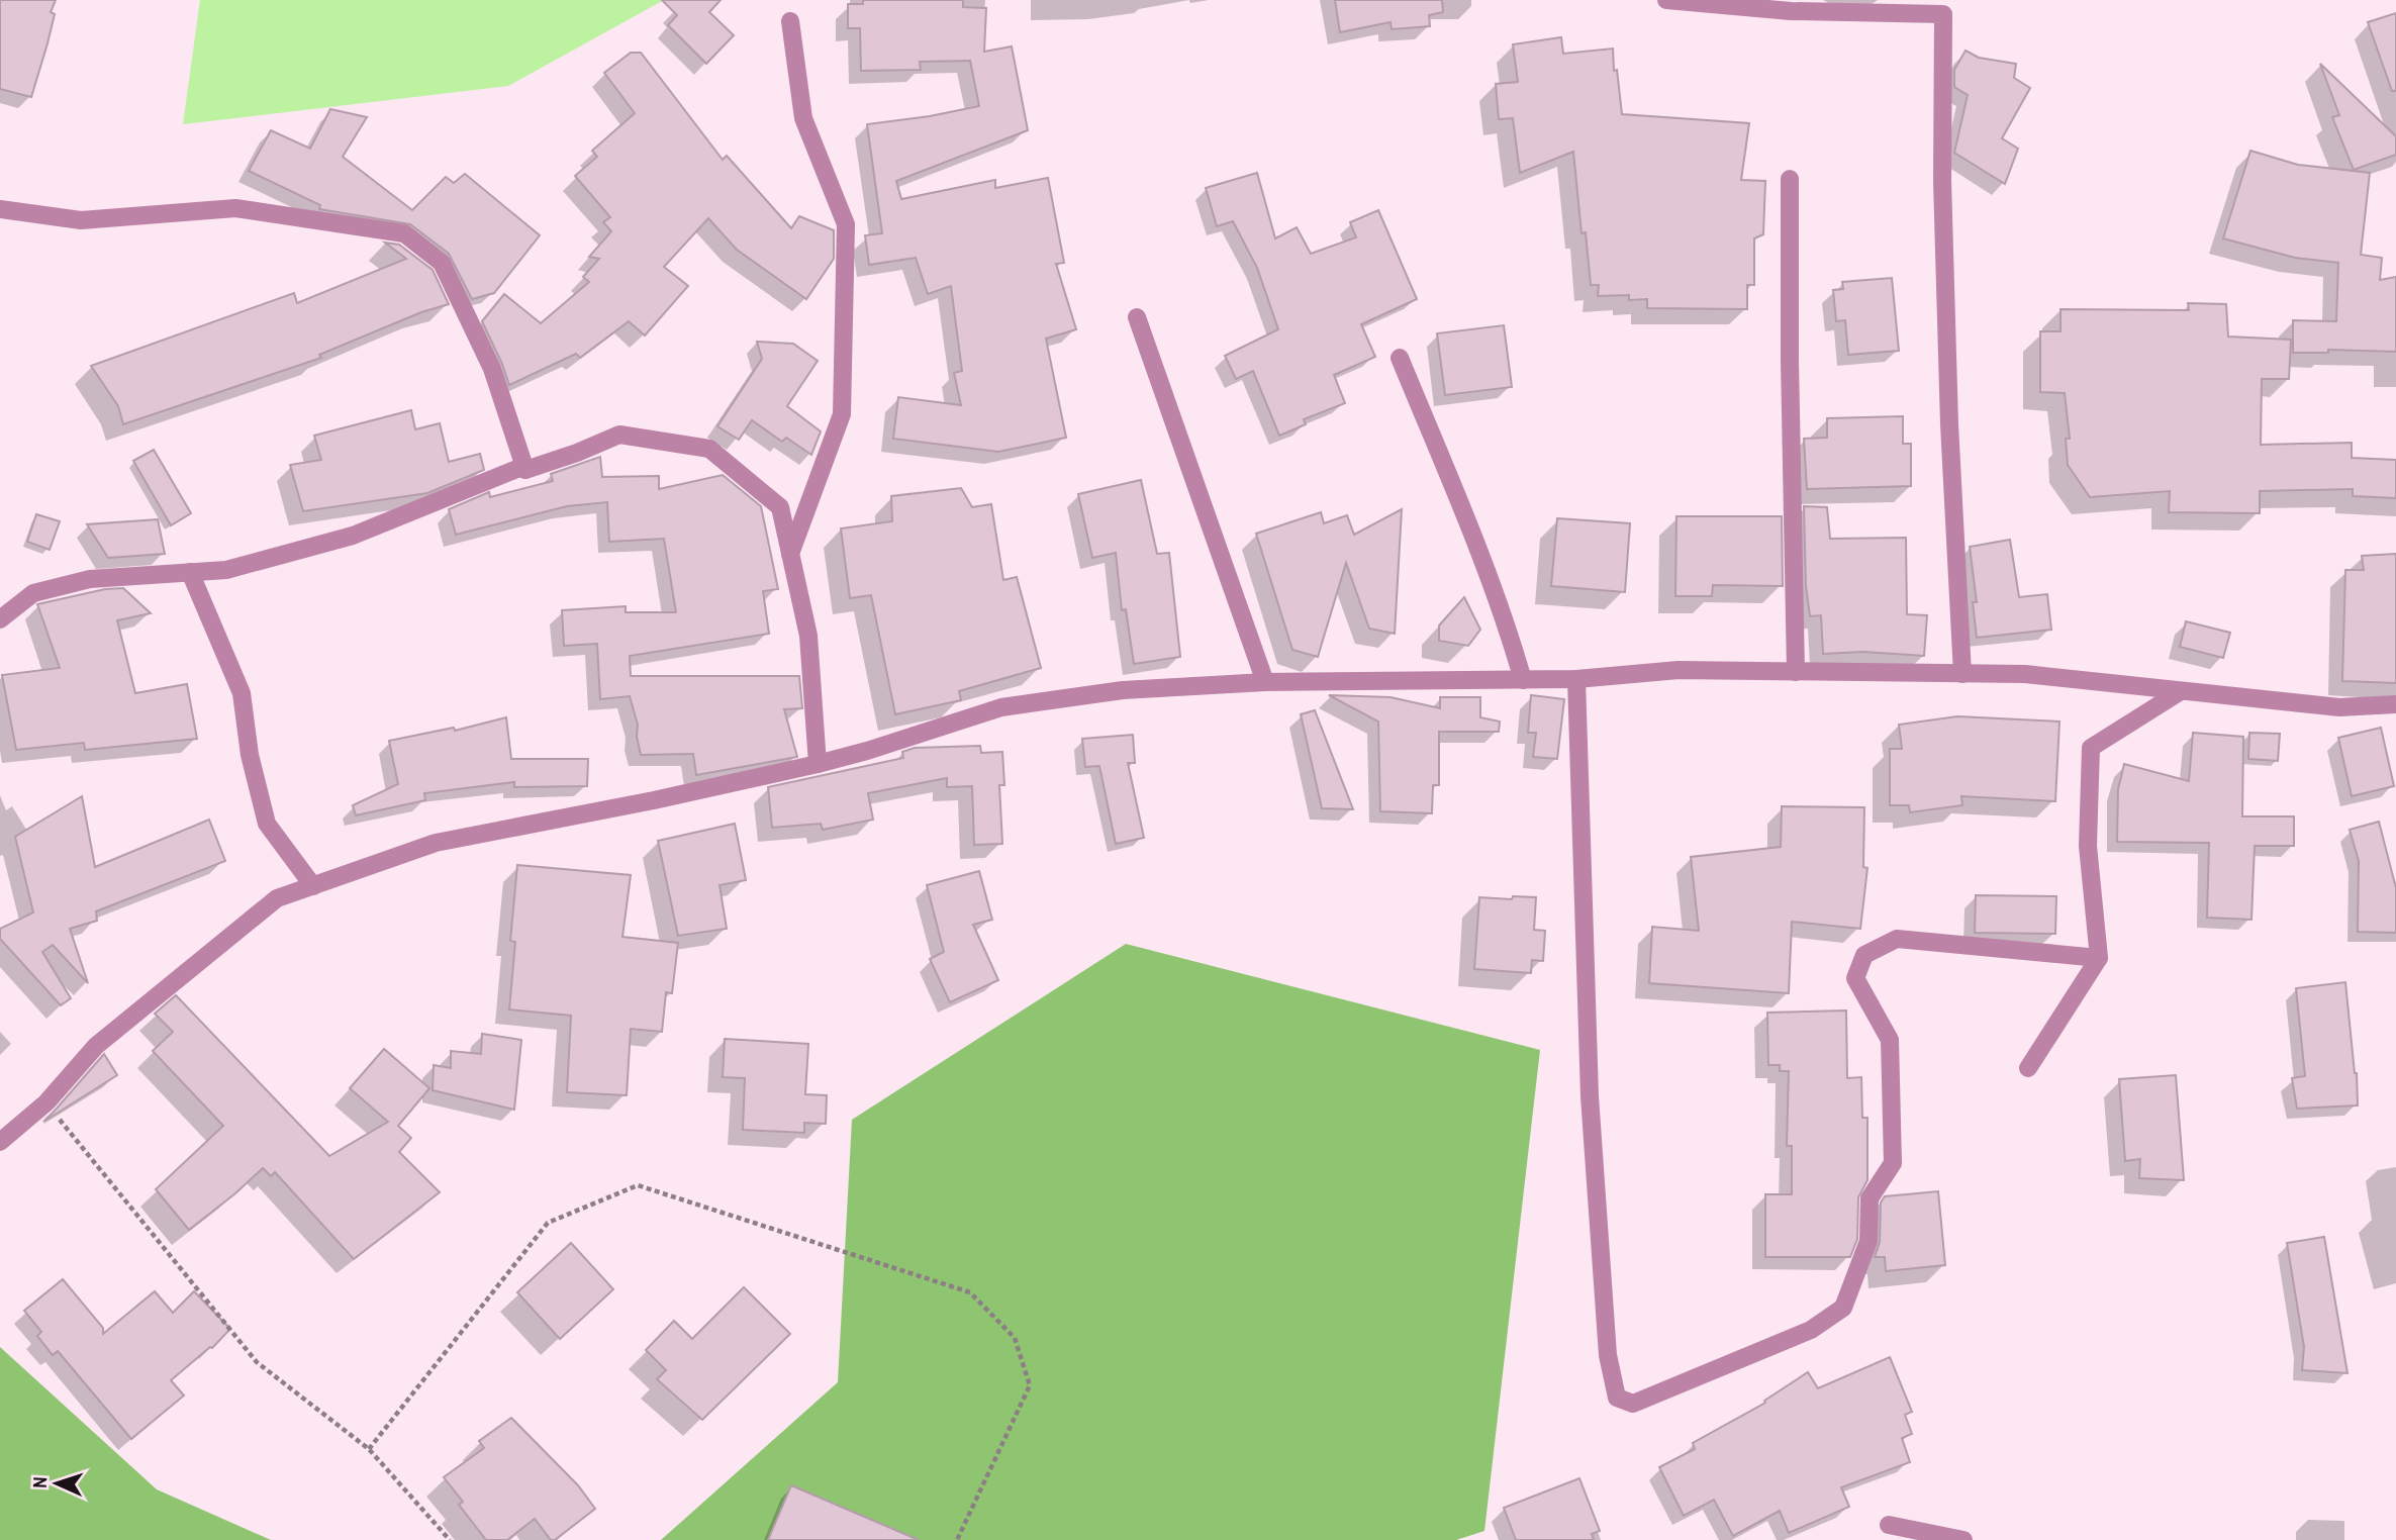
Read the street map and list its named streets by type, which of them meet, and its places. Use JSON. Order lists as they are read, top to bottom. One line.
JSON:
{"north":"left"}
